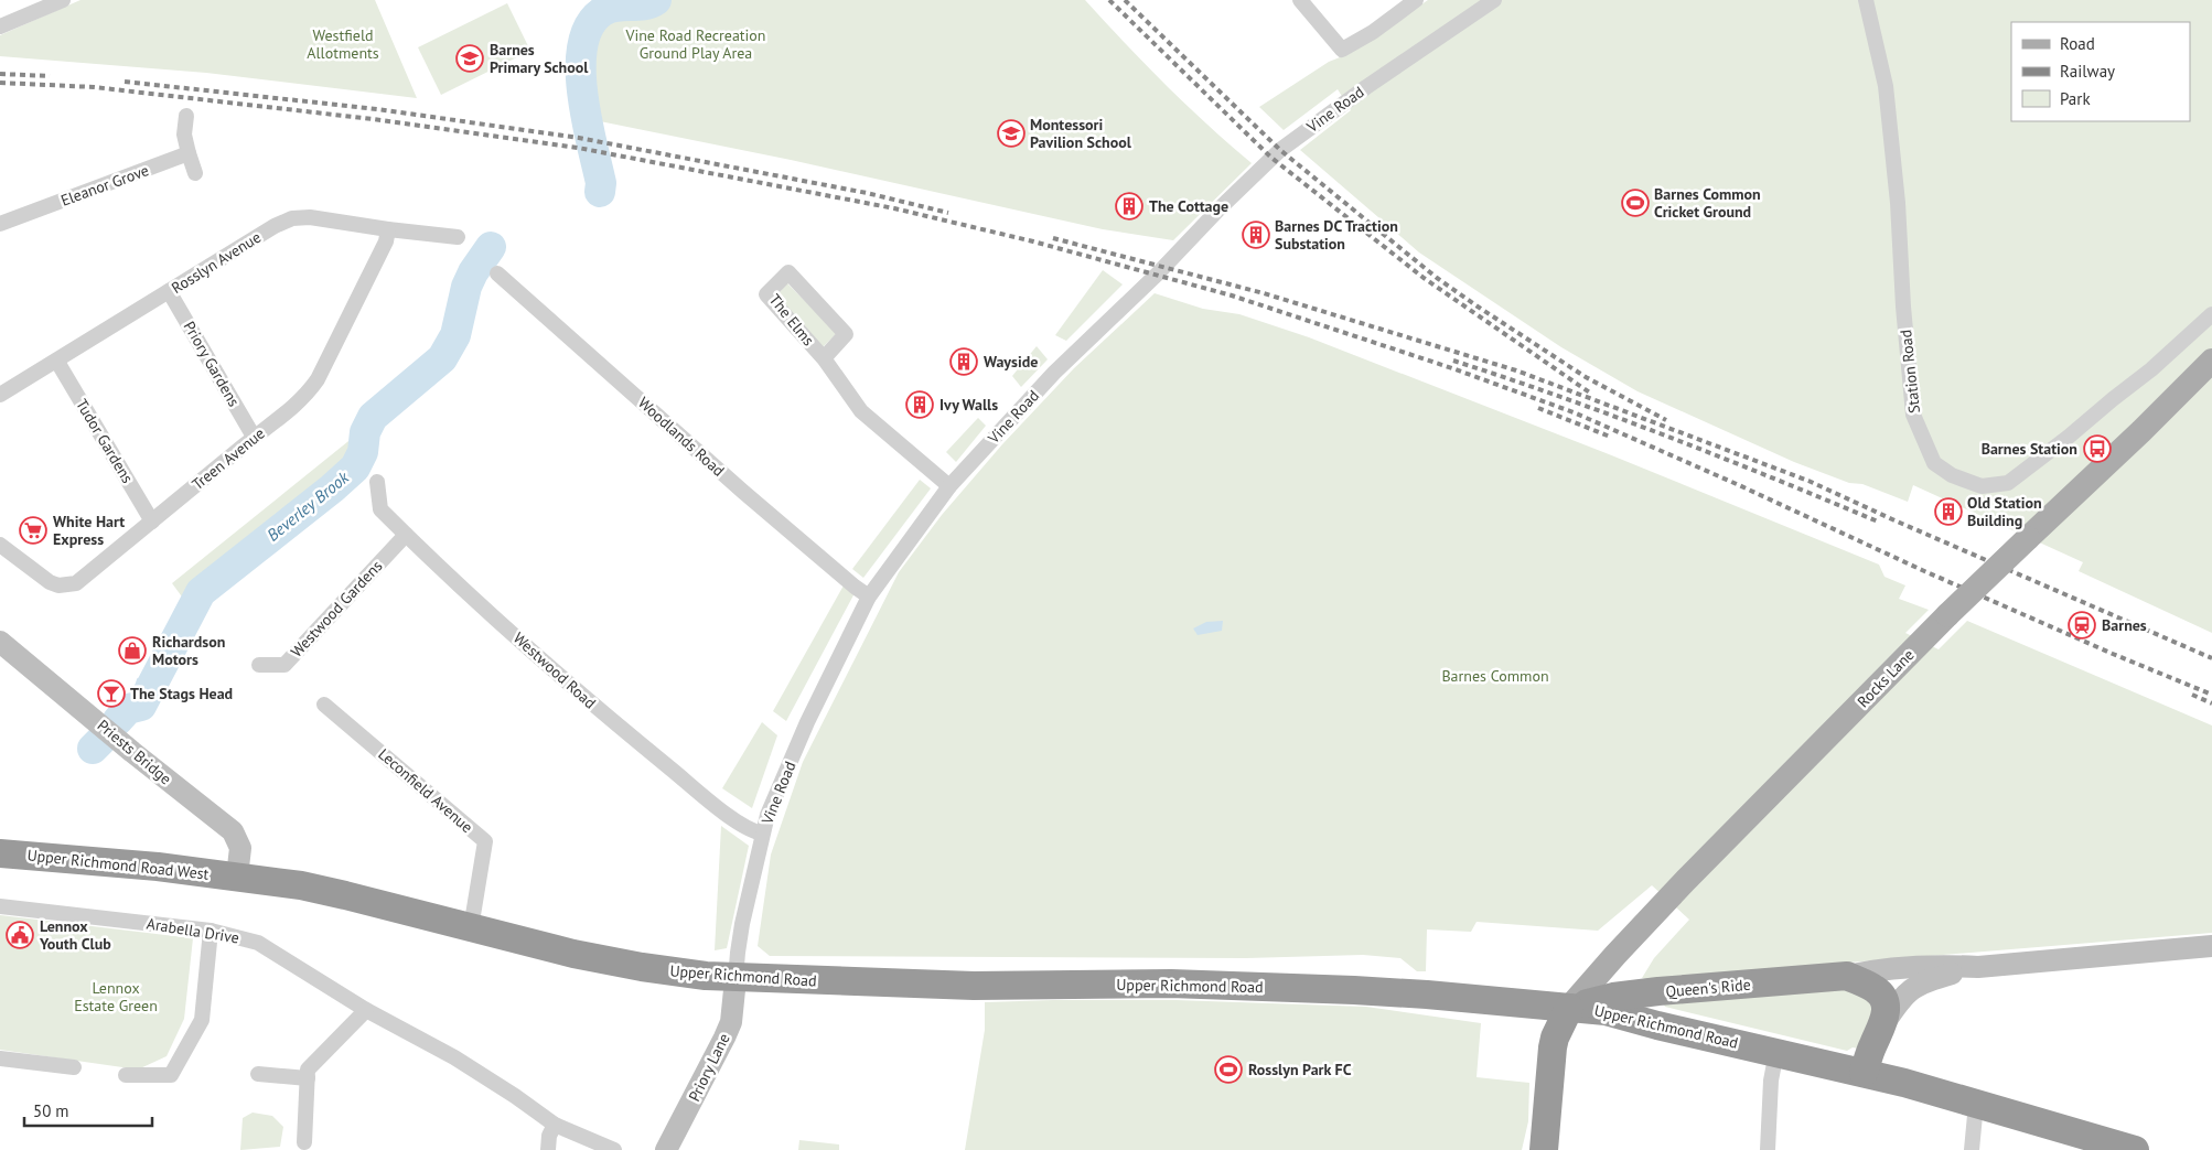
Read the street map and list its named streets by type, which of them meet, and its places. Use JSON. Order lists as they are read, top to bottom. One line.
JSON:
{"streets":{"highway":["Upper Richmond Road West","Upper Richmond Road","Queen's Ride"],"main road":["Rocks Lane"],"street":["Vine Road","Eleanor Grove","Rosslyn Avenue","The Elms","Priory Gardens","Station Road","Woodlands Road","Tudor Gardens","Treen Avenue","Westwood Gardens","Westwood Road","Priests Bridge","Leconfield Avenue","Arabella Drive","Priory Lane"]},"crossings":[["Vine Road","The Elms"],["Vine Road","Woodlands Road"],["Vine Road","Westwood Road"],["Vine Road","Upper Richmond Road"],["Vine Road","Priory Lane"],["Rosslyn Avenue","Priory Gardens"],["Rosslyn Avenue","Tudor Gardens"],["Rosslyn Avenue","Treen Avenue"],["Priory Gardens","Treen Avenue"],["Tudor Gardens","Treen Avenue"],["Westwood Gardens","Westwood Road"],["Rocks Lane","Upper Richmond Road"],["Rocks Lane","Queen's Ride"],["Priests Bridge","Upper Richmond Road West"],["Priests Bridge","Upper Richmond Road"],["Leconfield Avenue","Upper Richmond Road"],["Upper Richmond Road West","Upper Richmond Road"],["Upper Richmond Road","Queen's Ride"],["Upper Richmond Road","Priory Lane"]],"water":["Beverley Brook"],"parks":["Westfield Allotments","Vine Road Recreation Ground Play Area","Barnes Common","Lennox Estate Green"],"places":{"school or university":["Barnes Primary School","Montessori Pavilion School"],"sports":["Barnes Common Cricket Ground","Rosslyn Park FC"],"building":["The Cottage","Barnes DC Traction Substation","Wayside","Ivy Walls","Old Station Building"],"bus stop":["Barnes Station"],"supermarket":["White Hart Express"],"station":["Barnes"],"shop":["Richardson Motors"],"bar":["The Stags Head"],"public building":["Lennox Youth Club"]},"legend":["Road","Railway","Park"],"scale_bar":"50 m"}
